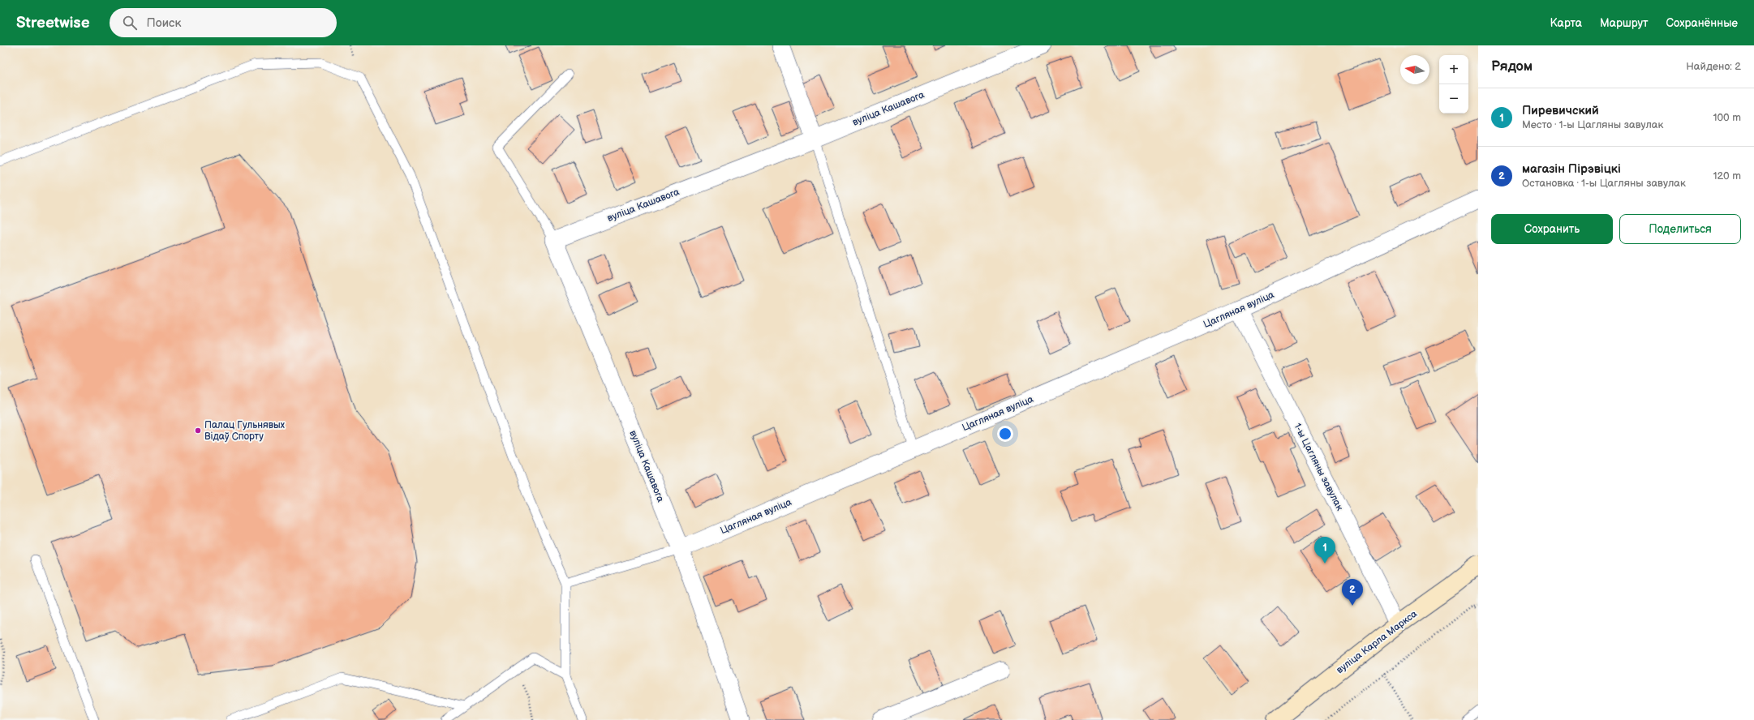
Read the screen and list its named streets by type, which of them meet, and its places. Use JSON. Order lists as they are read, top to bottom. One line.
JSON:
{"streets":{"main road":["вуліца Карла Маркса"],"street":["вуліца Кашавога","Цагляная вуліца","1-ы Цагляны завулак"]},"crossings":[["вуліца Кашавога","Цагляная вуліца"],["Цагляная вуліца","1-ы Цагляны завулак"],["1-ы Цагляны завулак","вуліца Карла Маркса"]],"places":["Палац Гульнявых Відаў Спорту"],"north":"left","page":{"header":"Streetwise","search":"Поиск","nav":["Карта","Маршрут","Сохранённые"],"heading":["Рядом","Найдено: 2"],"map_buttons":["+","−"],"list":[{"mark":"1","name":"Пиревичский","note":"Место · 1-ы Цагляны завулак","value":"100 m"},{"mark":"2","name":"магазін Пірэвіцкі","note":"Остановка · 1-ы Цагляны завулак","value":"120 m"}],"buttons":["Сохранить","Поделиться"],"pins":["1","2"]}}
